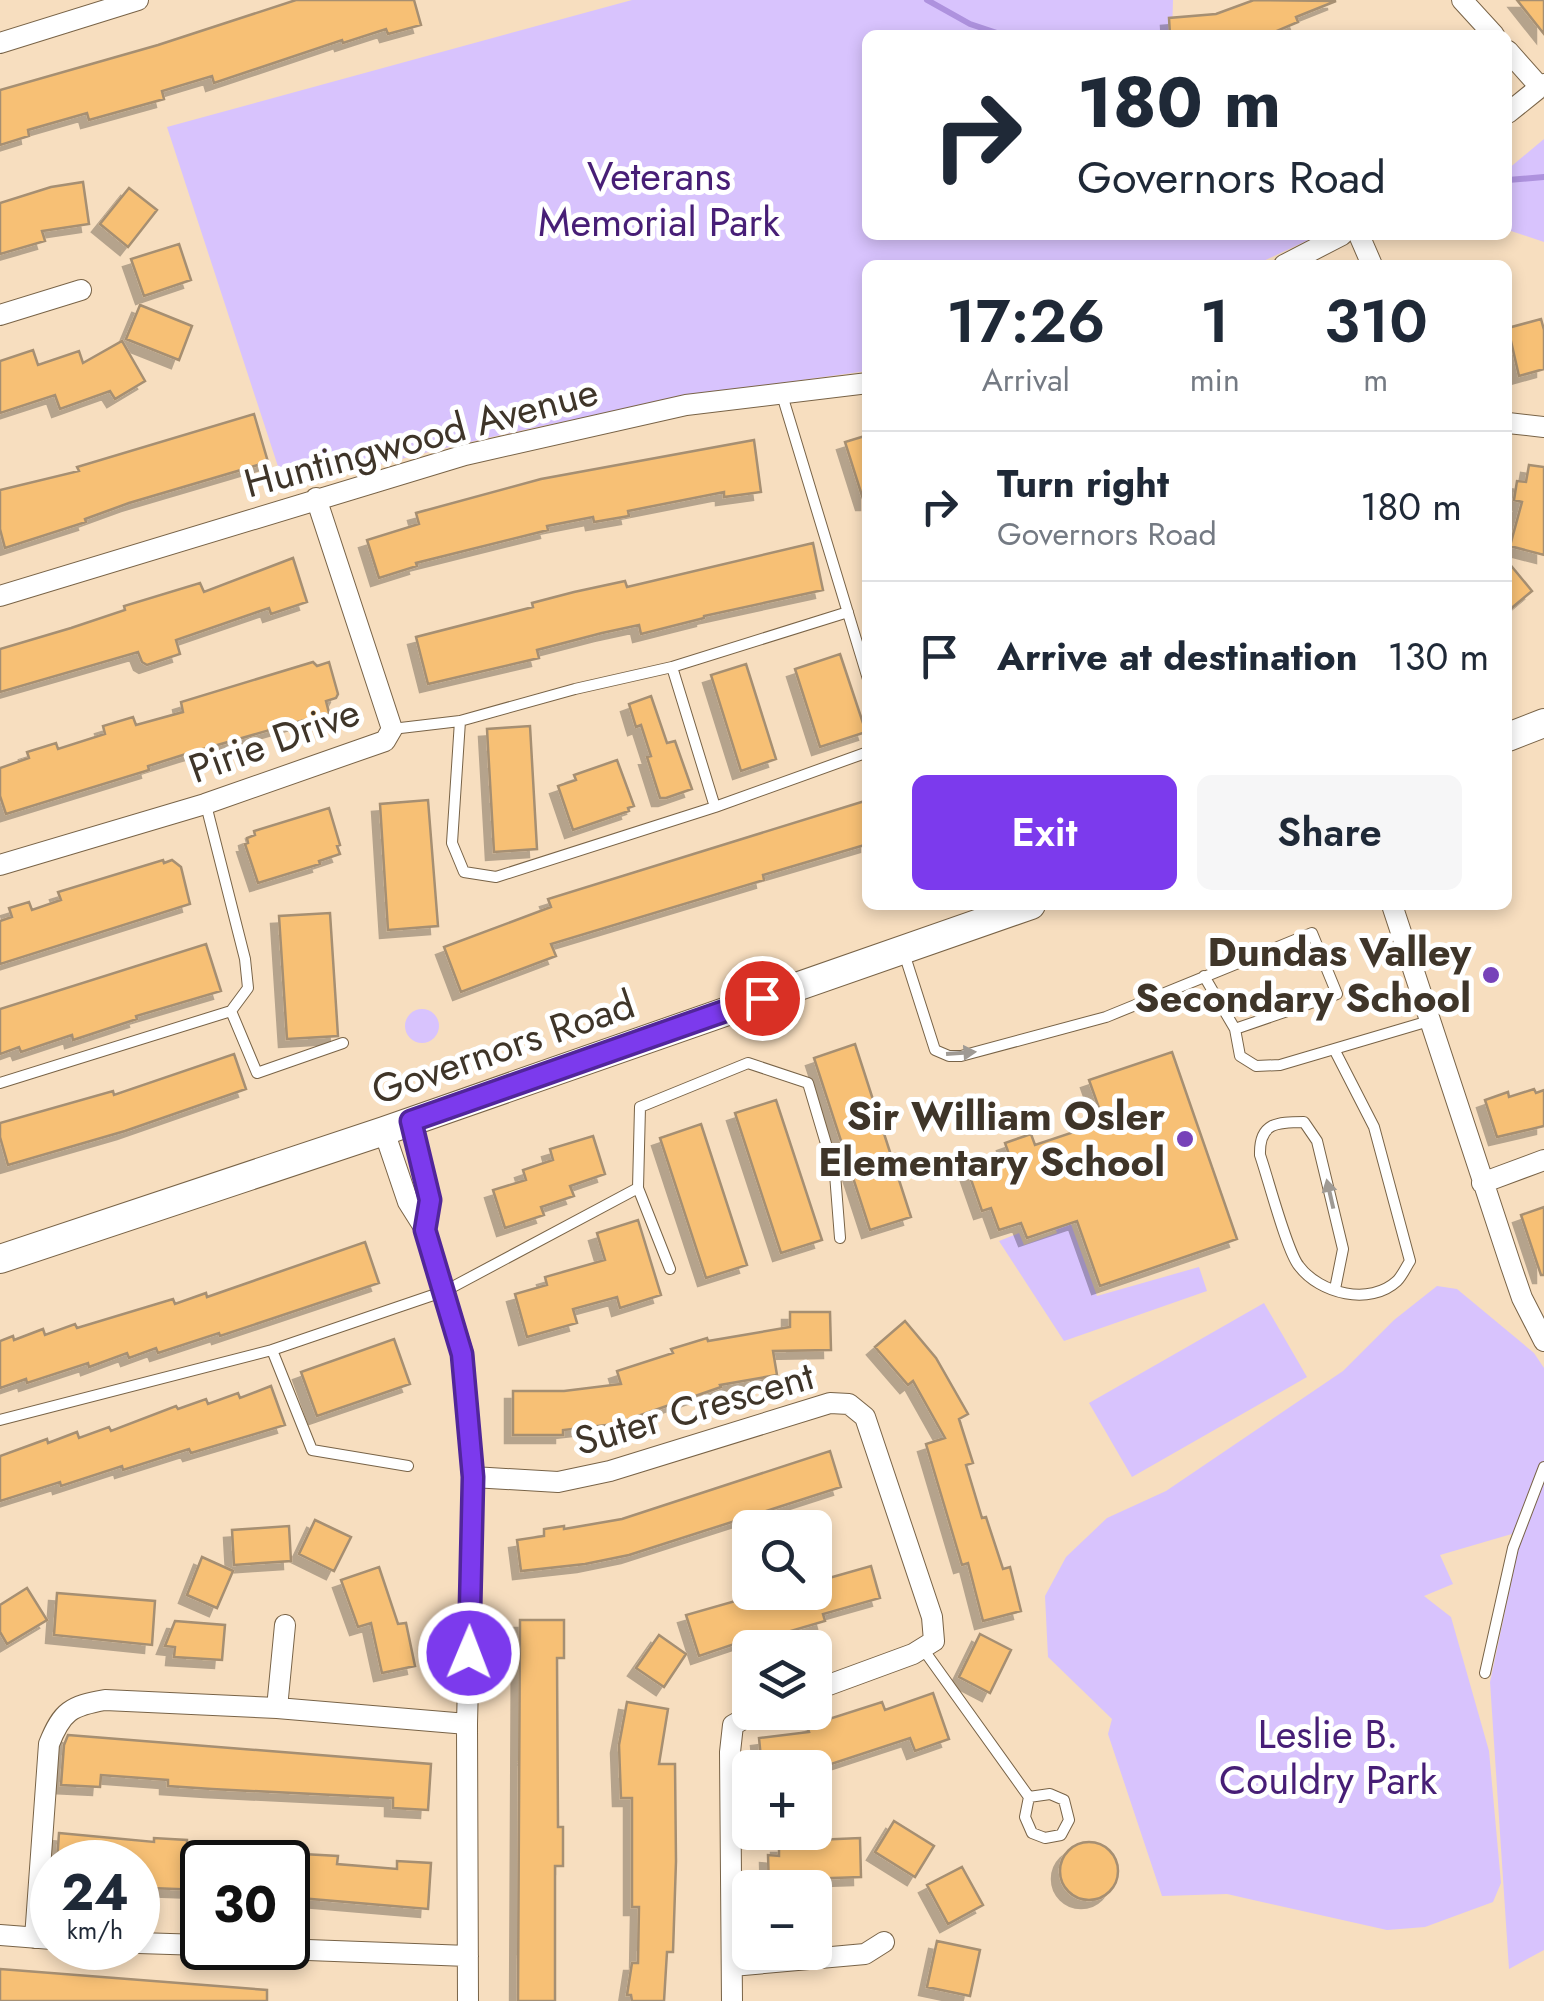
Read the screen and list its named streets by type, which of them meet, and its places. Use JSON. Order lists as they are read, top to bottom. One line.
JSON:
{"streets":{"main road":["Governors Road"],"street":["Huntingwood Avenue","Pirie Drive","Suter Crescent"]},"crossings":[["Huntingwood Avenue","Pirie Drive"]],"parks":["Veterans Memorial Park","Leslie B. Couldry Park"],"places":["Dundas Valley Secondary School","Sir William Osler Elementary School"],"page":{"turn":["180 m","Governors Road"],"eta":["17:26","Arrival","1","min","310","m"],"list":[{"name":"Turn right","note":"Governors Road","value":"180 m"},{"name":"Arrive at destination","value":"130 m"}],"buttons":["Exit","Share"],"map_buttons":["+","−"],"speed":"24 km/h","limit":"30"}}
